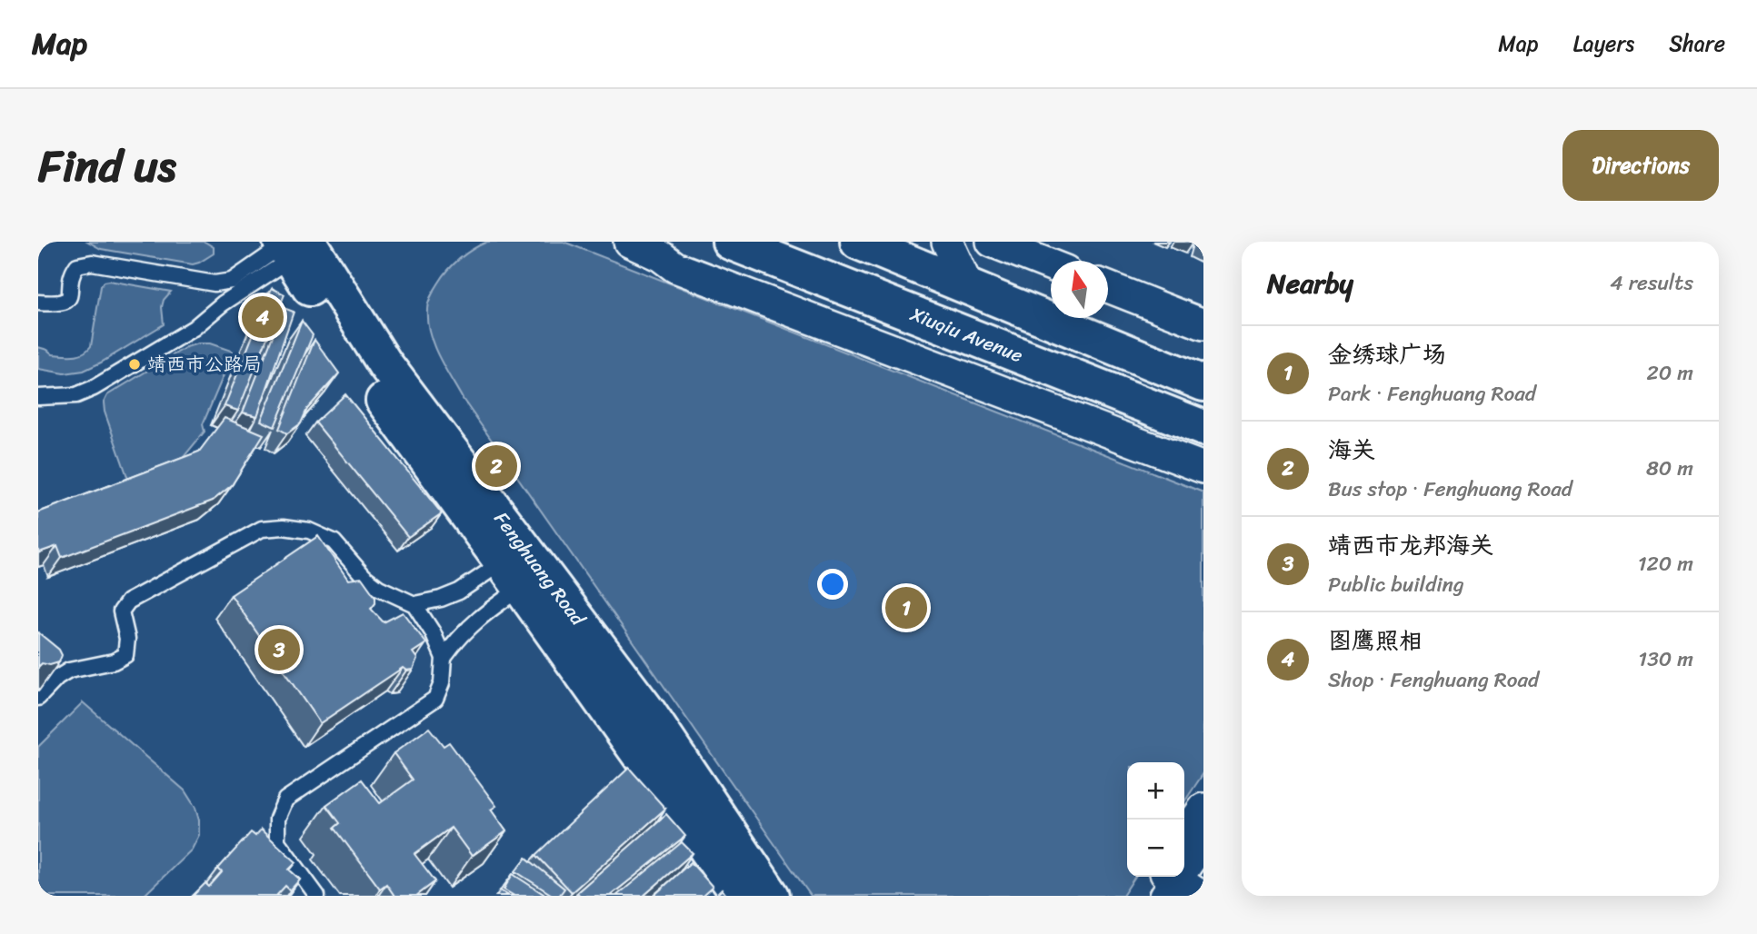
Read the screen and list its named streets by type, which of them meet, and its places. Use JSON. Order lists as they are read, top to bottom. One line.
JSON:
{"streets":{"main road":["Xiuqiu Avenue","Fenghuang Road"]},"places":["靖西市公路局"],"north":"top","page":{"header":"Map","nav":["Map","Layers","Share"],"title":"Find us","buttons":"Directions","heading":["Nearby","4 results"],"pins":["4","2","1","3"],"list":[{"mark":"1","name":"金绣球广场","note":"Park · Fenghuang Road","value":"20 m"},{"mark":"2","name":"海关","note":"Bus stop · Fenghuang Road","value":"80 m"},{"mark":"3","name":"靖西市龙邦海关","note":"Public building","value":"120 m"},{"mark":"4","name":"图鹰照相","note":"Shop · Fenghuang Road","value":"130 m"}],"map_buttons":["+","−"]}}
